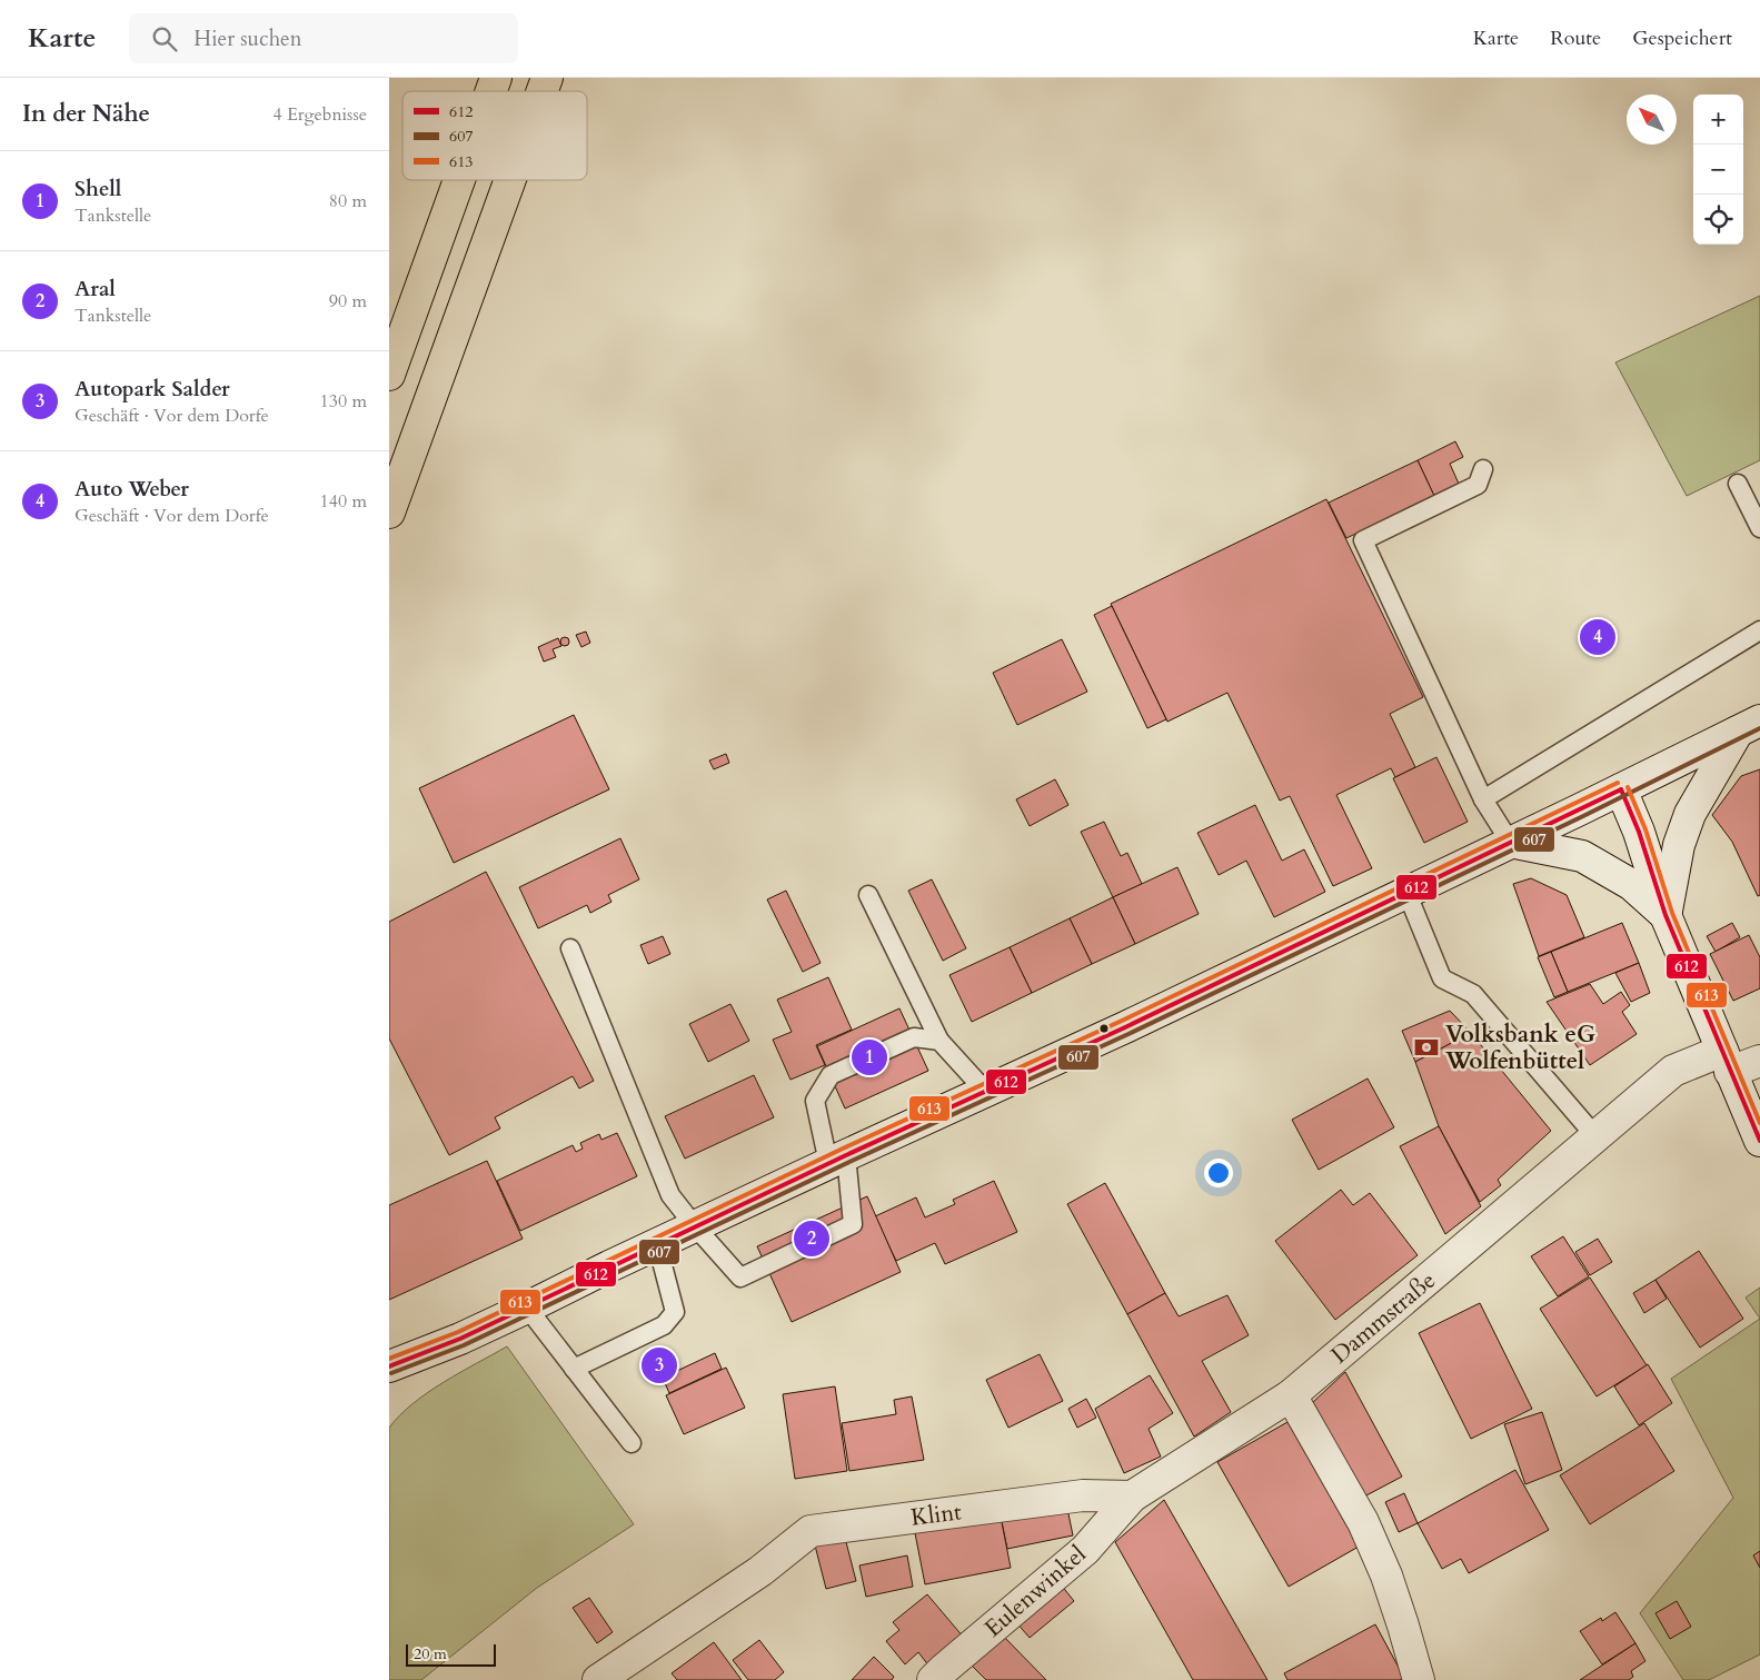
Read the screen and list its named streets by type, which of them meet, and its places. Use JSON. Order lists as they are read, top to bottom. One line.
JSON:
{"streets":{"main road":["Dammstraße","Klint","Eulenwinkel"]},"crossings":[["Klint","Eulenwinkel"]],"places":{"bank":["Volksbank eG Wolfenbüttel"]},"lines":["transit line 607","transit line 613","transit line 612"],"legend":["612","607","613"],"scale_bar":"20 m","north":"top left","page":{"header":"Karte","search":"Hier suchen","nav":["Karte","Route","Gespeichert"],"heading":["In der Nähe","4 Ergebnisse"],"map_buttons":["+","−"],"list":[{"mark":"1","name":"Shell","note":"Tankstelle","value":"80 m"},{"mark":"2","name":"Aral","note":"Tankstelle","value":"90 m"},{"mark":"3","name":"Autopark Salder","note":"Geschäft · Vor dem Dorfe","value":"130 m"},{"mark":"4","name":"Auto Weber","note":"Geschäft · Vor dem Dorfe","value":"140 m"}],"pins":["4","1","2","3"],"scale":"20 m"}}
